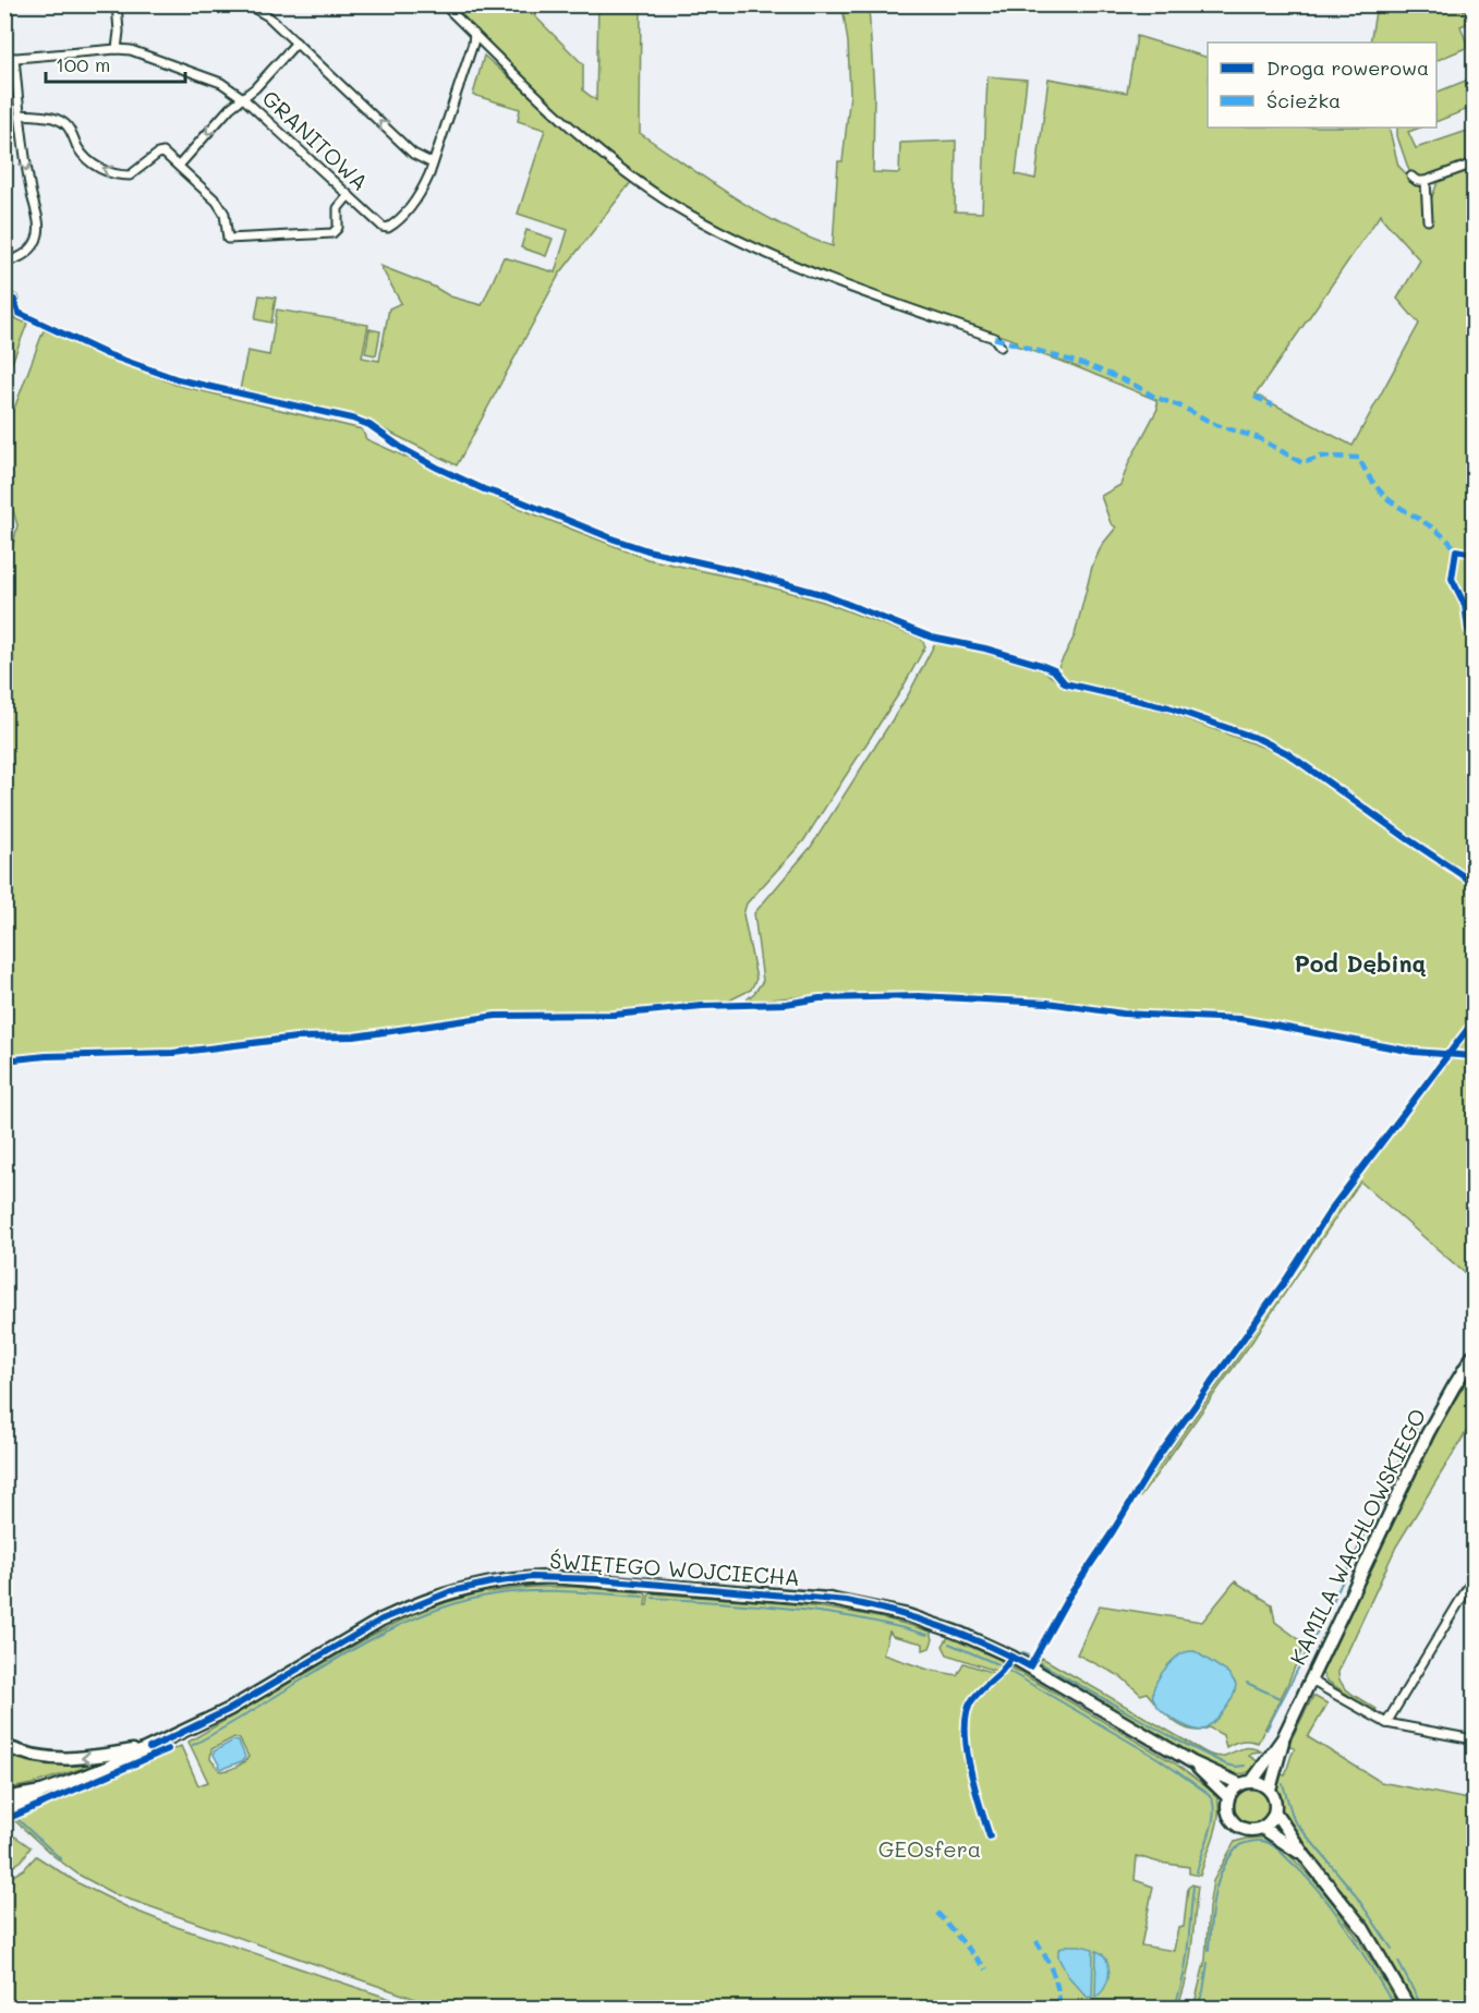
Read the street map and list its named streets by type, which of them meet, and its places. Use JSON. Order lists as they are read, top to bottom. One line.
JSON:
{"streets":{"street":["GRANITOWA","KAMILA WACHLOWSKIEGO","ŚWIĘTEGO WOJCIECHA"]},"crossings":[["KAMILA WACHLOWSKIEGO","ŚWIĘTEGO WOJCIECHA"]],"districts":["Pod Dębiną"],"parks":["GEOsfera"],"legend":["Droga rowerowa","Ścieżka"],"scale_bar":"100 m"}
